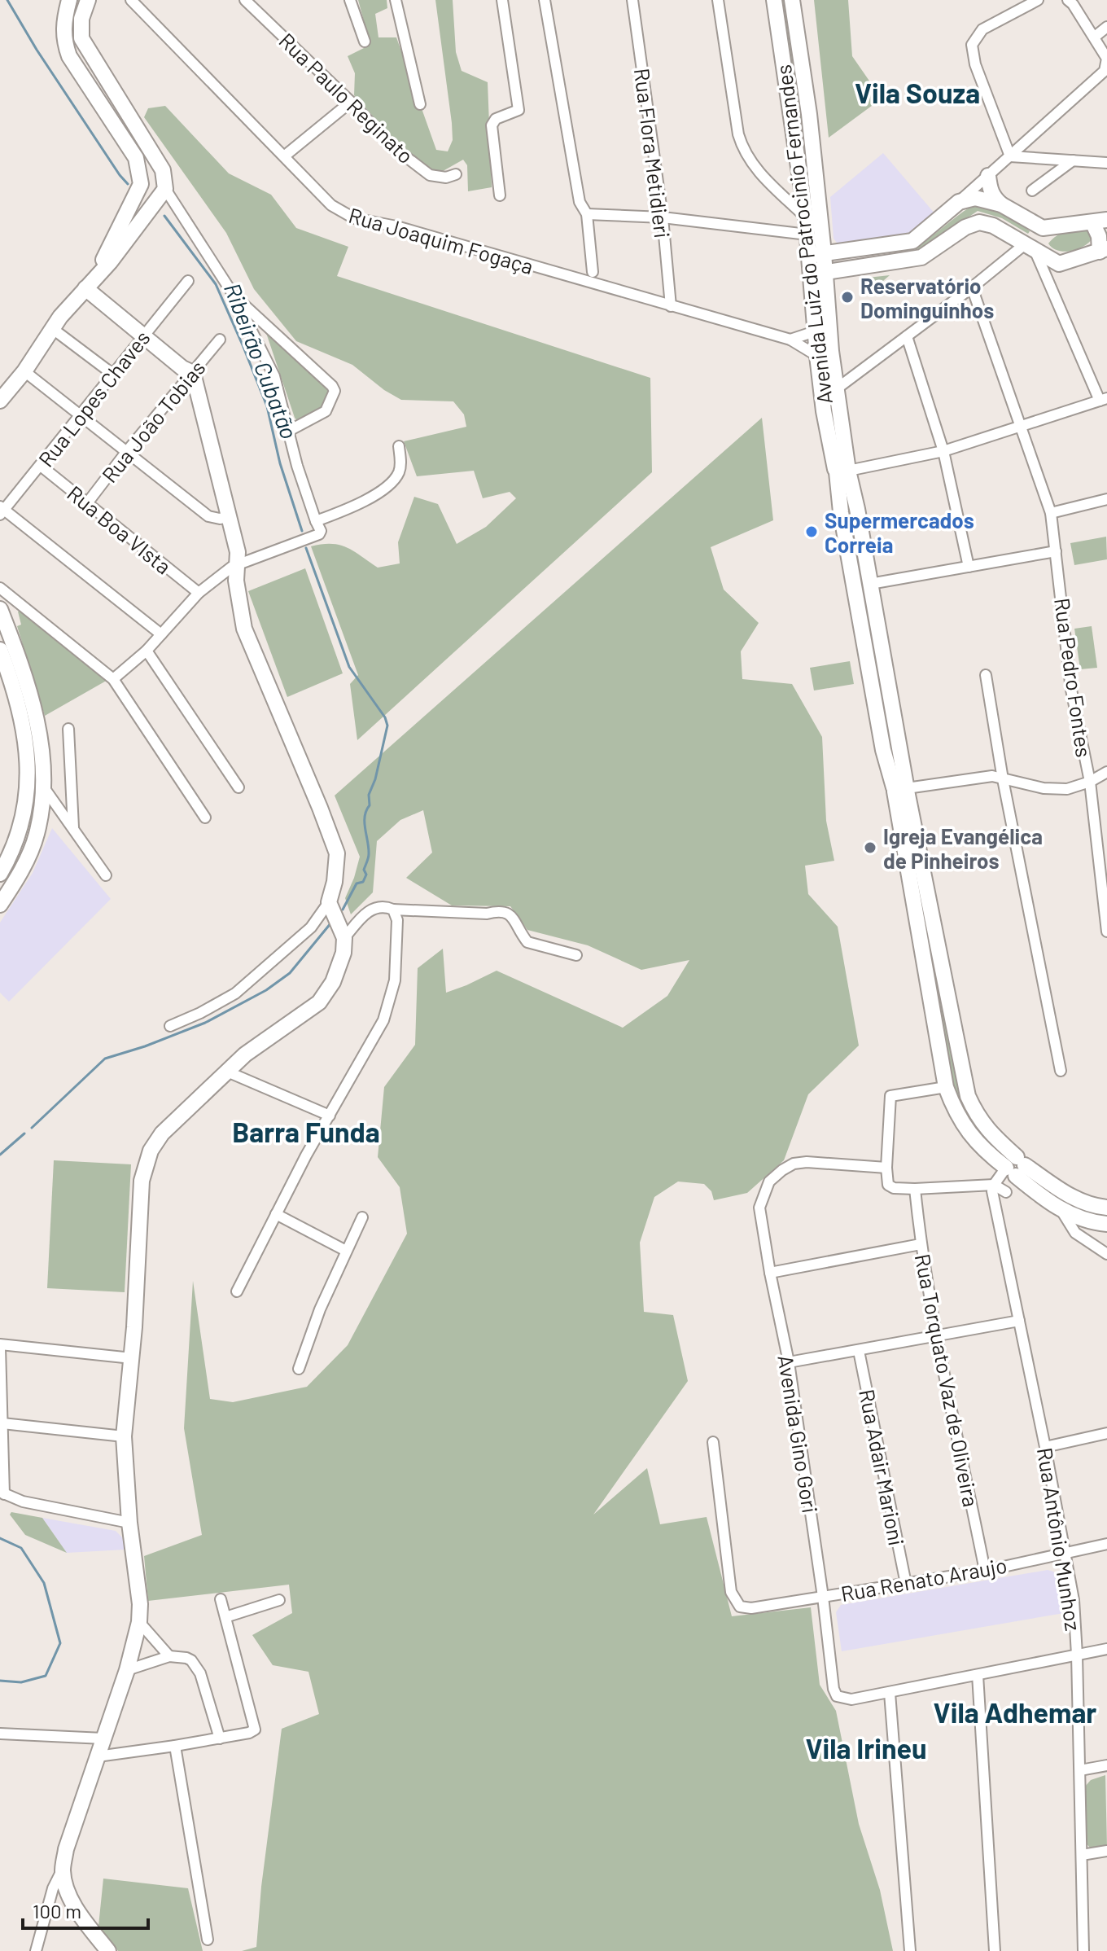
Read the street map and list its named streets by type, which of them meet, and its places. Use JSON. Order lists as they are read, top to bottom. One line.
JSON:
{"streets":{"main road":["Avenida Luiz do Patrocinio Fernandes"],"street":["Rua Paulo Reginato","Rua Flora Metidieri","Rua Joaquim Fogaça","Rua Lopes Chaves","Rua João Tobias","Rua Boa VIsta","Rua Pedro Fontes","Rua Torquato Vaz de Oliveira","Avenida Gino Gori","Rua Adair Marioni","Rua Antônio Munhoz","Rua Renato Araujo"]},"crossings":[["Rua Flora Metidieri","Rua Joaquim Fogaça"],["Avenida Luiz do Patrocinio Fernandes","Rua Joaquim Fogaça"],["Rua Lopes Chaves","Rua Boa VIsta"],["Rua João Tobias","Rua Boa VIsta"],["Rua Torquato Vaz de Oliveira","Rua Renato Araujo"],["Avenida Gino Gori","Rua Renato Araujo"],["Rua Adair Marioni","Rua Renato Araujo"],["Rua Antônio Munhoz","Rua Renato Araujo"]],"districts":["Vila Souza","Barra Funda","Vila Adhemar","Vila Irineu"],"water":["Ribeirão Cubatão"],"places":["Reservatório Dominguinhos","Supermercados Correia","Igreja Evangélica de Pinheiros"],"scale_bar":"100 m"}
